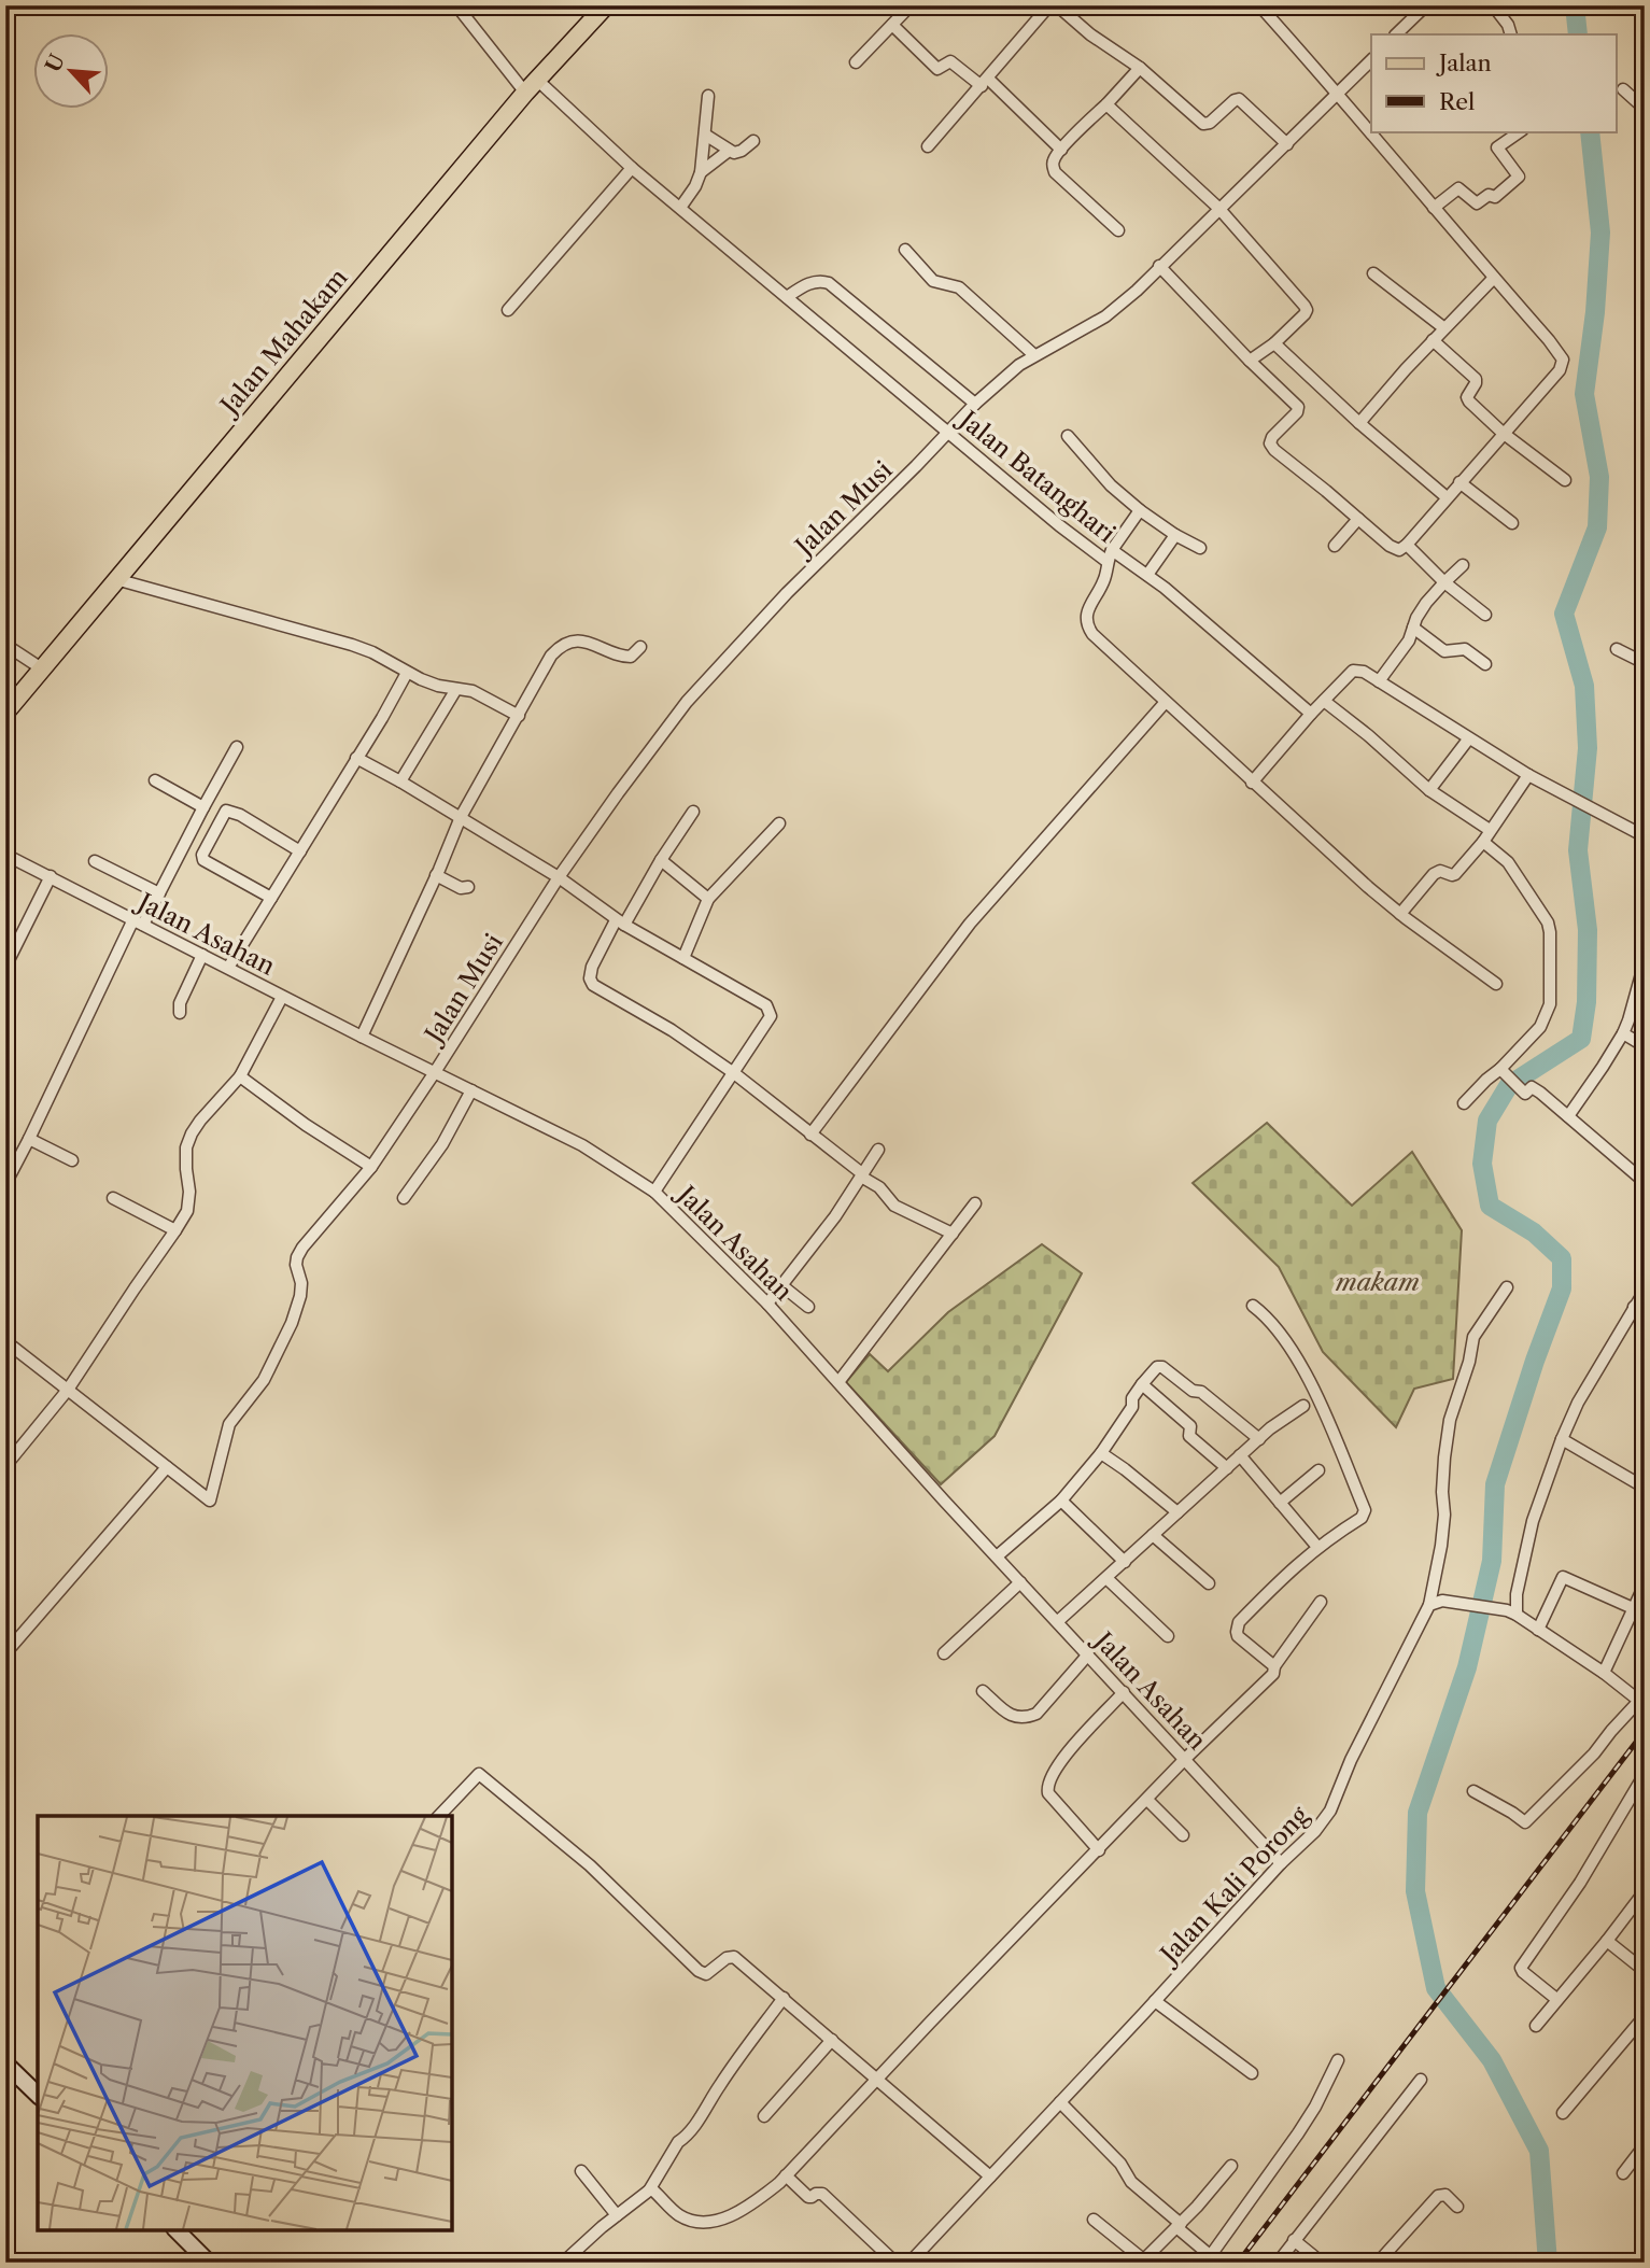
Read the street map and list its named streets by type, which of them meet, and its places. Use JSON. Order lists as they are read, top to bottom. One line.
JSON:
{"streets":{"main road":["Jalan Mahakam"],"street":["Jalan Batanghari","Jalan Musi","Jalan Asahan","Jalan Kali Porong"]},"crossings":[["Jalan Mahakam","Jalan Batanghari"],["Jalan Batanghari","Jalan Musi"],["Jalan Musi","Jalan Asahan"],["Jalan Asahan","Jalan Kali Porong"]],"parks":["makam"],"legend":["Jalan","Rel"],"north":"top left"}
